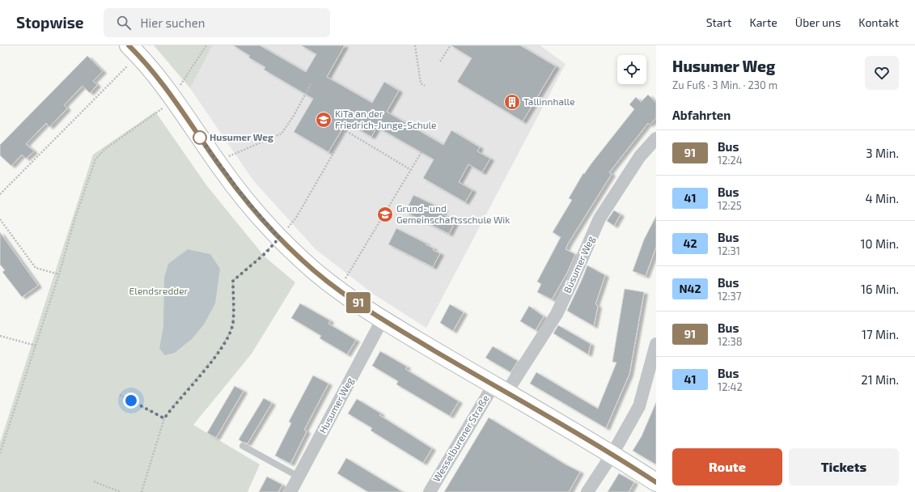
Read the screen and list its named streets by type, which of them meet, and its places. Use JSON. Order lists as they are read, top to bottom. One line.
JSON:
{"streets":{"street":["Büsumer Weg","Husumer Weg","Wesselburener Straße"]},"crossings":[["Büsumer Weg","Wesselburener Straße"]],"parks":["Elendsredder"],"places":{"building":["Tallinnhalle"],"school or university":["KiTa an der Friedrich-Junge-Schule","Grund- und Gemeinschaftsschule Wik"],"other":["Husumer Weg"]},"lines":["bus line 91"],"page":{"header":"Stopwise","search":"Hier suchen","nav":["Start","Karte","Über uns","Kontakt"],"on_map":"91","heading":[["Husumer Weg","Zu Fuß · 3 Min. · 230 m"],"Abfahrten"],"list":[{"mark":"91","name":"Bus","note":"12:24","value":"3 Min."},{"mark":"41","name":"Bus","note":"12:25","value":"4 Min."},{"mark":"42","name":"Bus","note":"12:31","value":"10 Min."},{"mark":"N42","name":"Bus","note":"12:37","value":"16 Min."},{"mark":"91","name":"Bus","note":"12:38","value":"17 Min."},{"mark":"41","name":"Bus","note":"12:42","value":"21 Min."}],"buttons":["Route","Tickets"]}}
